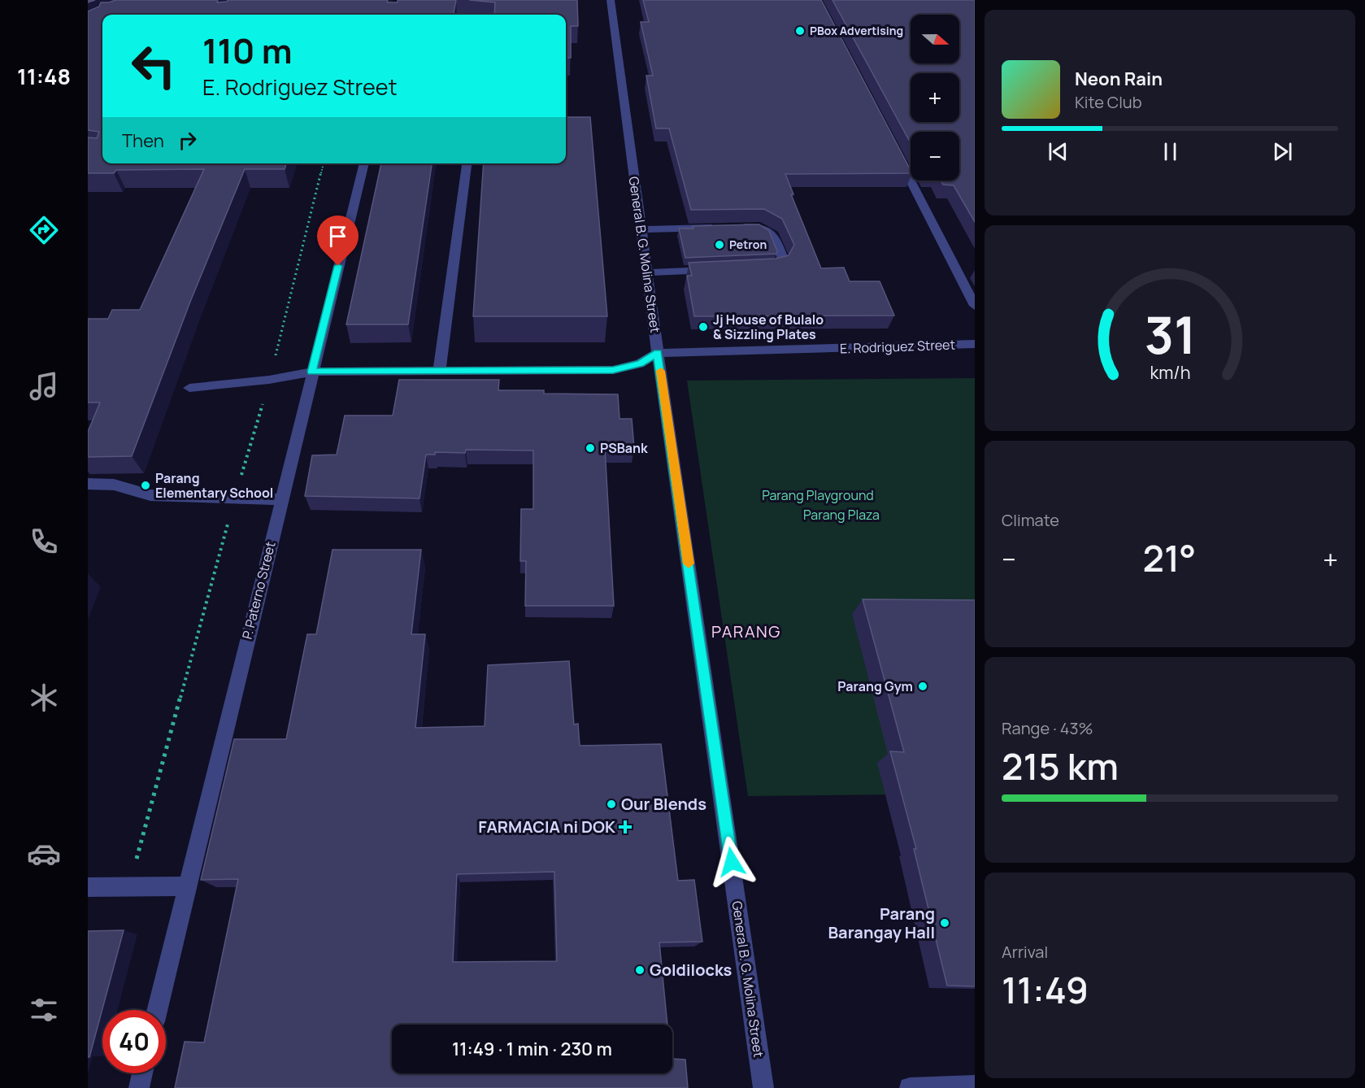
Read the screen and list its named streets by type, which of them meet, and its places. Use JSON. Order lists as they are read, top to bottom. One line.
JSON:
{"streets":{"street":["General B. G. Molina Street","E. Rodriguez Street","P. Paterno Street"]},"crossings":[["General B. G. Molina Street","E. Rodriguez Street"],["E. Rodriguez Street","P. Paterno Street"]],"districts":["PARANG"],"parks":["Parang Playground","Parang Plaza"],"places":{"other":["PBox Advertising","Petron","Jj House of Bulalo & Sizzling Plates","PSBank","Parang Elementary School","Parang Gym","Our Blends","Parang Barangay Hall","Goldilocks"],"health":["FARMACIA ni DOK"]},"north":"right","page":{"tabs":"11:48","map_buttons":["+","−"],"turn":["110 m","E. Rodriguez Street"],"song":["Neon Rain","Kite Club"],"then":"Then","tile":["Climate",["Range · 43%","215 km"],["Arrival","11:49"]],"heat":["−","21°","+"],"limit":"40","trip":"11:49 · 1 min · 230 m","gauge":["31","km/h"]}}
